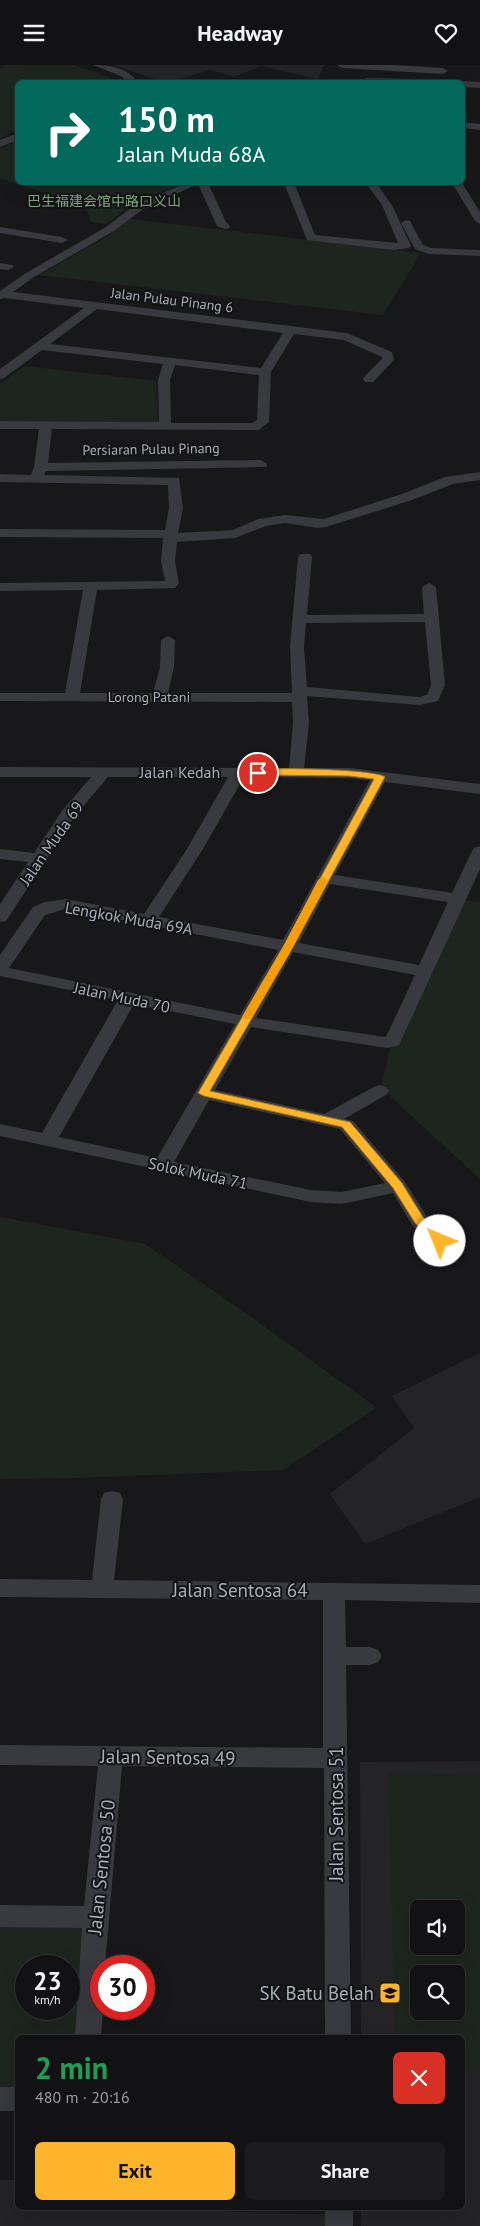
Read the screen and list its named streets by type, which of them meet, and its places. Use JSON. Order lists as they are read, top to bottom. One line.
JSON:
{"streets":{"street":["Jalan Pulau Pinang 6","Persiaran Pulau Pinang","Lorong Patani","Jalan Kedah","Jalan Muda 69","Lengkok Muda 69A","Jalan Muda 70","Solok Muda 71","Jalan Sentosa 64","Jalan Sentosa 49","Jalan Sentosa 51","Jalan Sentosa 50"]},"crossings":[["Jalan Kedah","Jalan Muda 69"],["Lengkok Muda 69A","Jalan Muda 70"],["Jalan Sentosa 64","Jalan Sentosa 51"],["Jalan Sentosa 49","Jalan Sentosa 51"],["Jalan Sentosa 49","Jalan Sentosa 50"]],"parks":["巴生福建会馆中路口义山"],"places":{"school or university":["SK Batu Belah"]},"page":{"header":"Headway","turn":["150 m","Jalan Muda 68A"],"speed":"23 km/h","limit":"30","heading":["2 min","480 m · 20:16"],"buttons":["Exit","Share"]}}
